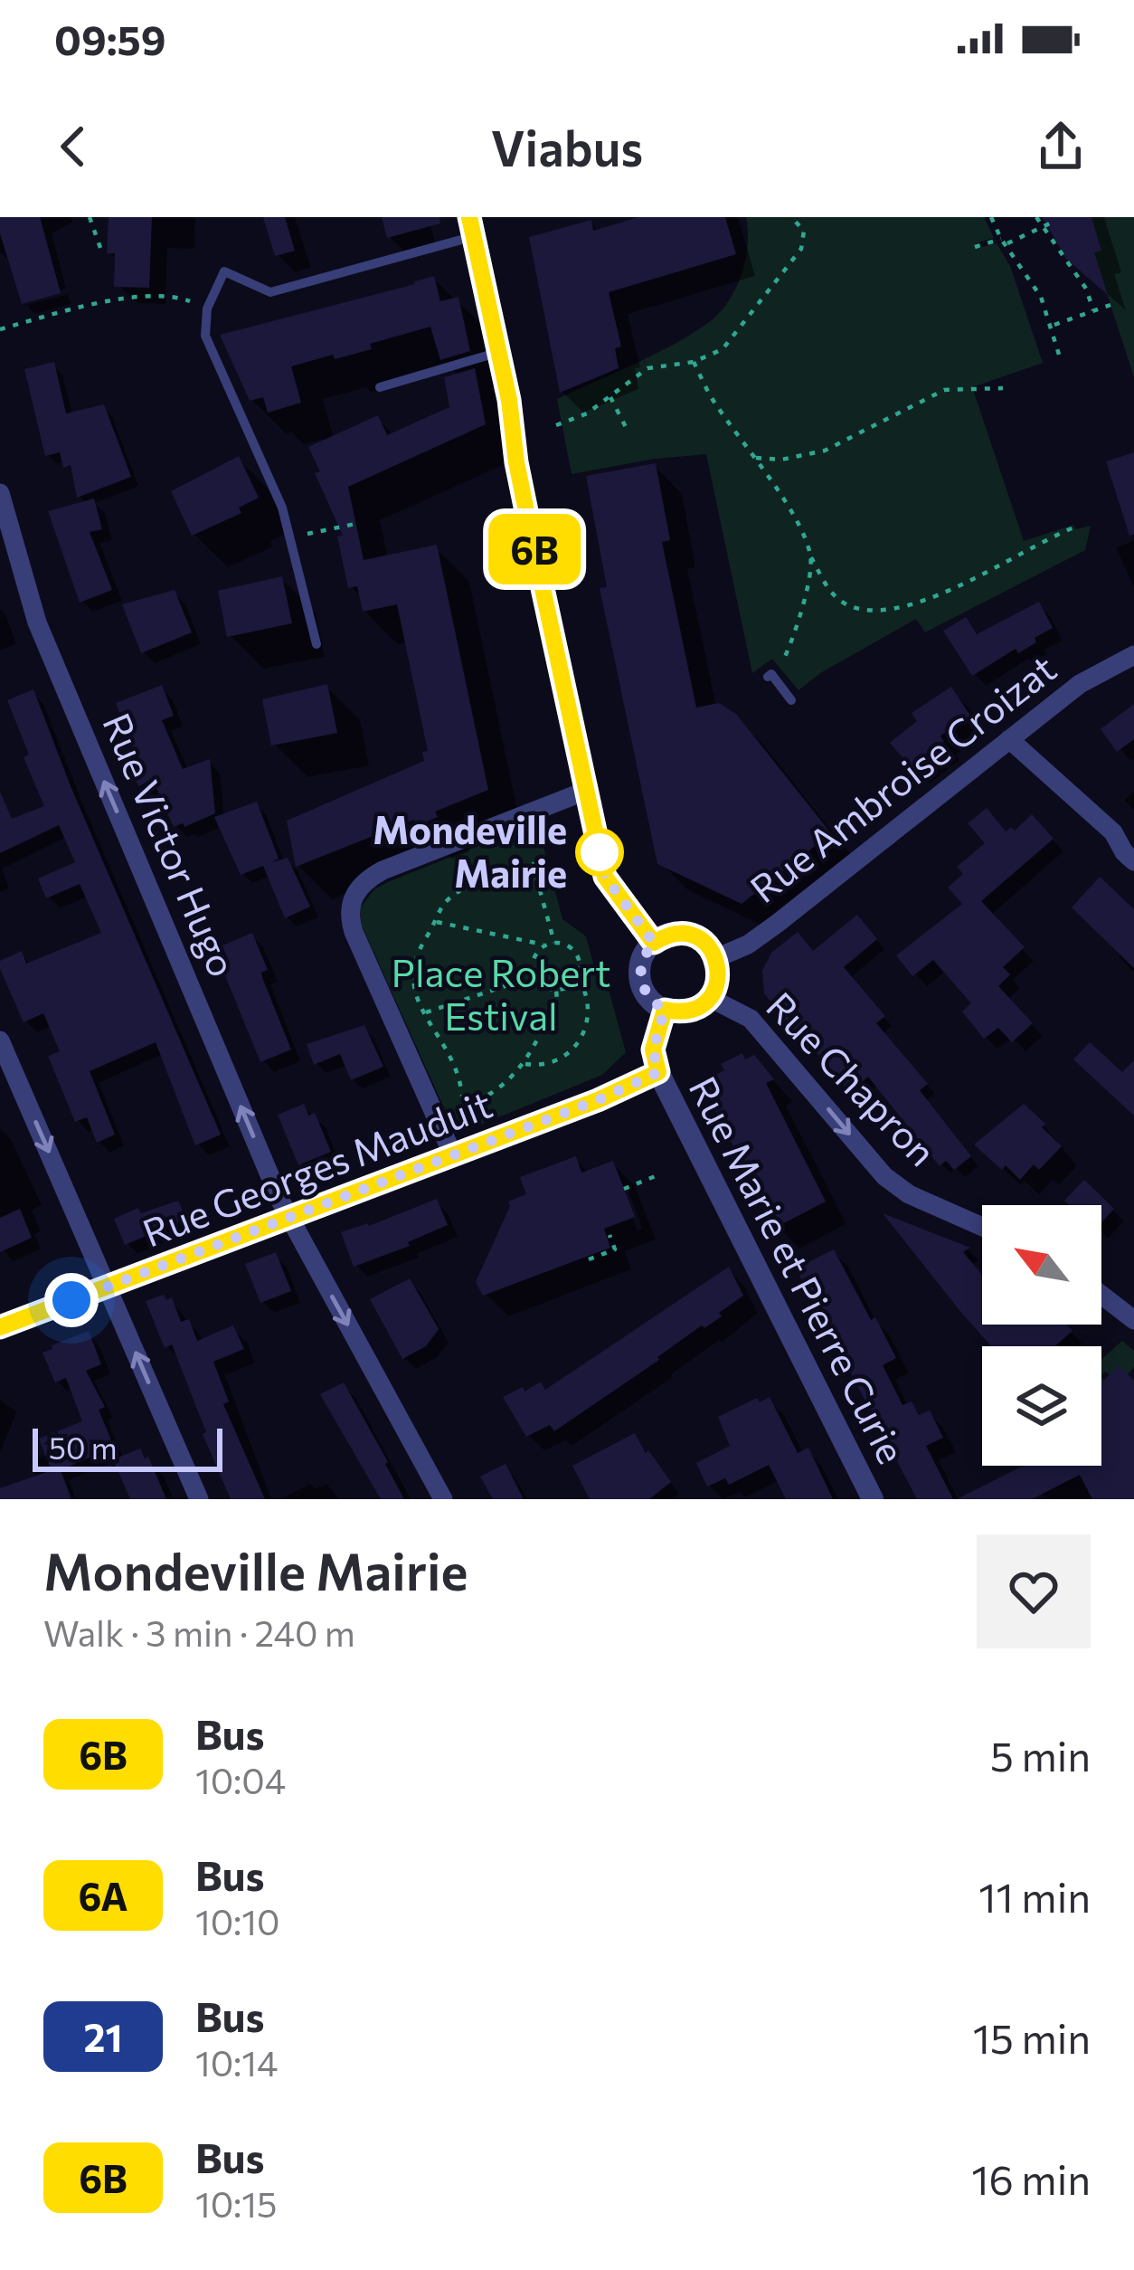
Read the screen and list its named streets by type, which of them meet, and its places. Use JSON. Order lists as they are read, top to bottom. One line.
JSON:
{"streets":{"street":["Rue Ambroise Croizat","Rue Victor Hugo","Rue Chapron","Rue Georges Mauduit","Rue Marie et Pierre Curie"]},"crossings":[["Rue Ambroise Croizat","Rue Chapron"],["Rue Ambroise Croizat","Rue Marie et Pierre Curie"],["Rue Victor Hugo","Rue Georges Mauduit"],["Rue Chapron","Rue Marie et Pierre Curie"],["Rue Georges Mauduit","Rue Marie et Pierre Curie"]],"one_way":["Rue Chapron"],"parks":["Place Robert Estival"],"places":["Mondeville Mairie"],"lines":["bus line 6B"],"scale_bar":"50 m","north":"top left","page":{"status":"09:59","header":"Viabus","on_map":"6B","scale":"50 m","heading":["Mondeville Mairie","Walk · 3 min · 240 m"],"list":[{"mark":"6B","name":"Bus","note":"10:04","value":"5 min"},{"mark":"6A","name":"Bus","note":"10:10","value":"11 min"},{"mark":"21","name":"Bus","note":"10:14","value":"15 min"},{"mark":"6B","name":"Bus","note":"10:15","value":"16 min"}]}}
